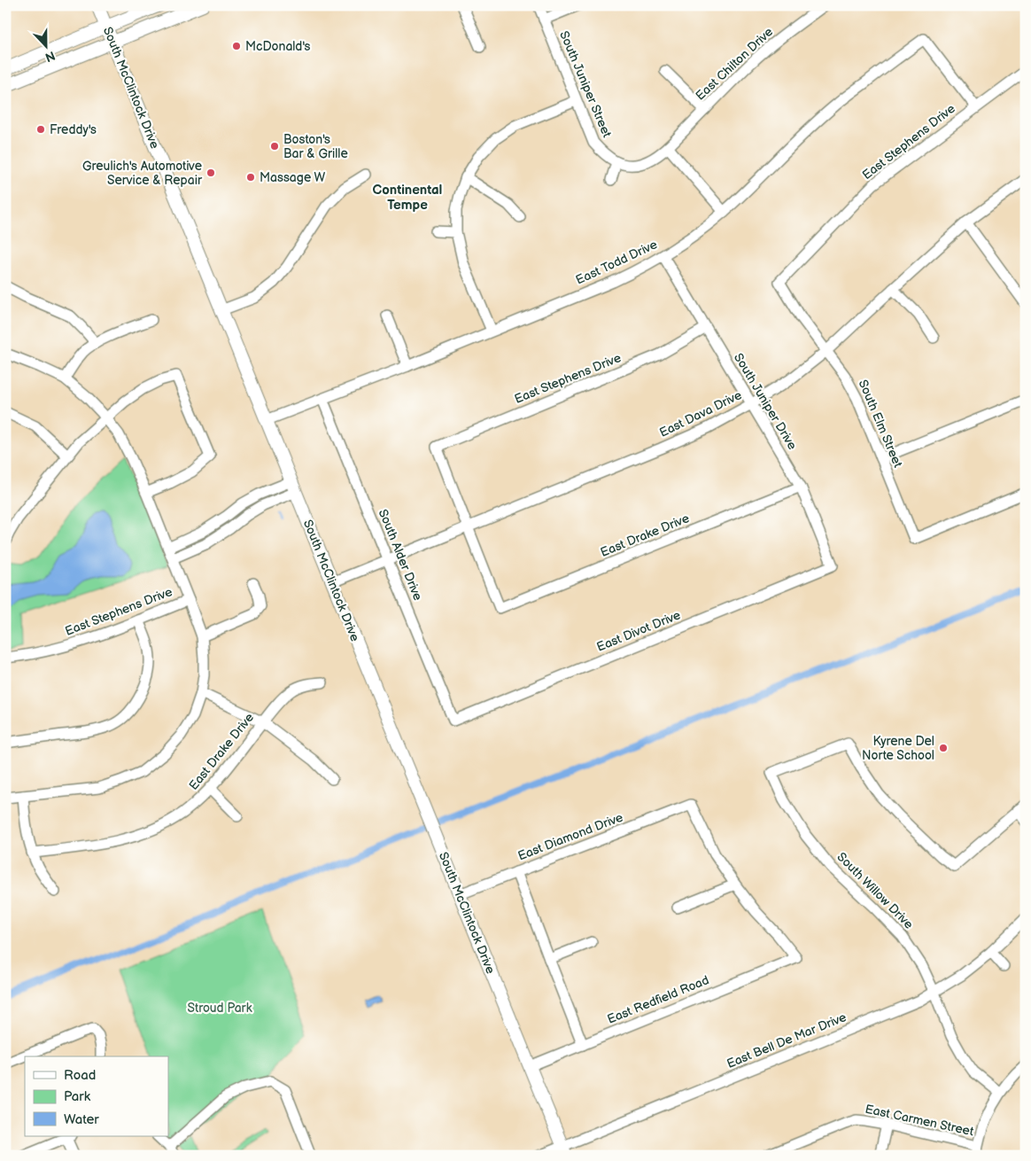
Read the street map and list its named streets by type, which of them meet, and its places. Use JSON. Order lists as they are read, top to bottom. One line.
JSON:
{"streets":{"main road":["South McClintock Drive"],"street":["East Chilton Drive","South Juniper Street","East Stephens Drive","East Todd Drive","South Juniper Drive","East Dava Drive","South Elm Street","East Drake Drive","South Alder Drive","East Divot Drive","East Diamond Drive","South Willow Drive","East Redfield Road","East Bell De Mar Drive","East Carmen Street"]},"crossings":[["South McClintock Drive","East Todd Drive"],["South McClintock Drive","East Dava Drive"],["South McClintock Drive","East Diamond Drive"],["South McClintock Drive","East Redfield Road"],["South McClintock Drive","East Bell De Mar Drive"],["East Stephens Drive","East Todd Drive"],["East Stephens Drive","South Juniper Drive"],["East Stephens Drive","East Dava Drive"],["East Stephens Drive","South Elm Street"],["East Stephens Drive","East Drake Drive"],["East Todd Drive","South Juniper Drive"],["East Todd Drive","South Alder Drive"],["South Juniper Drive","East Dava Drive"],["South Juniper Drive","East Drake Drive"],["South Juniper Drive","East Divot Drive"],["East Dava Drive","South Elm Street"],["East Dava Drive","East Drake Drive"],["East Dava Drive","South Alder Drive"],["South Alder Drive","East Divot Drive"],["East Diamond Drive","East Redfield Road"],["South Willow Drive","East Bell De Mar Drive"],["South Willow Drive","East Carmen Street"]],"districts":["Continental Tempe"],"parks":["Stroud Park"],"places":["McDonald's","Freddy's","Boston's Bar & Grille","Greulich's Automotive Service & Repair","Massage W","Kyrene Del Norte School"],"legend":["Road","Park","Water"],"north":"bottom"}
